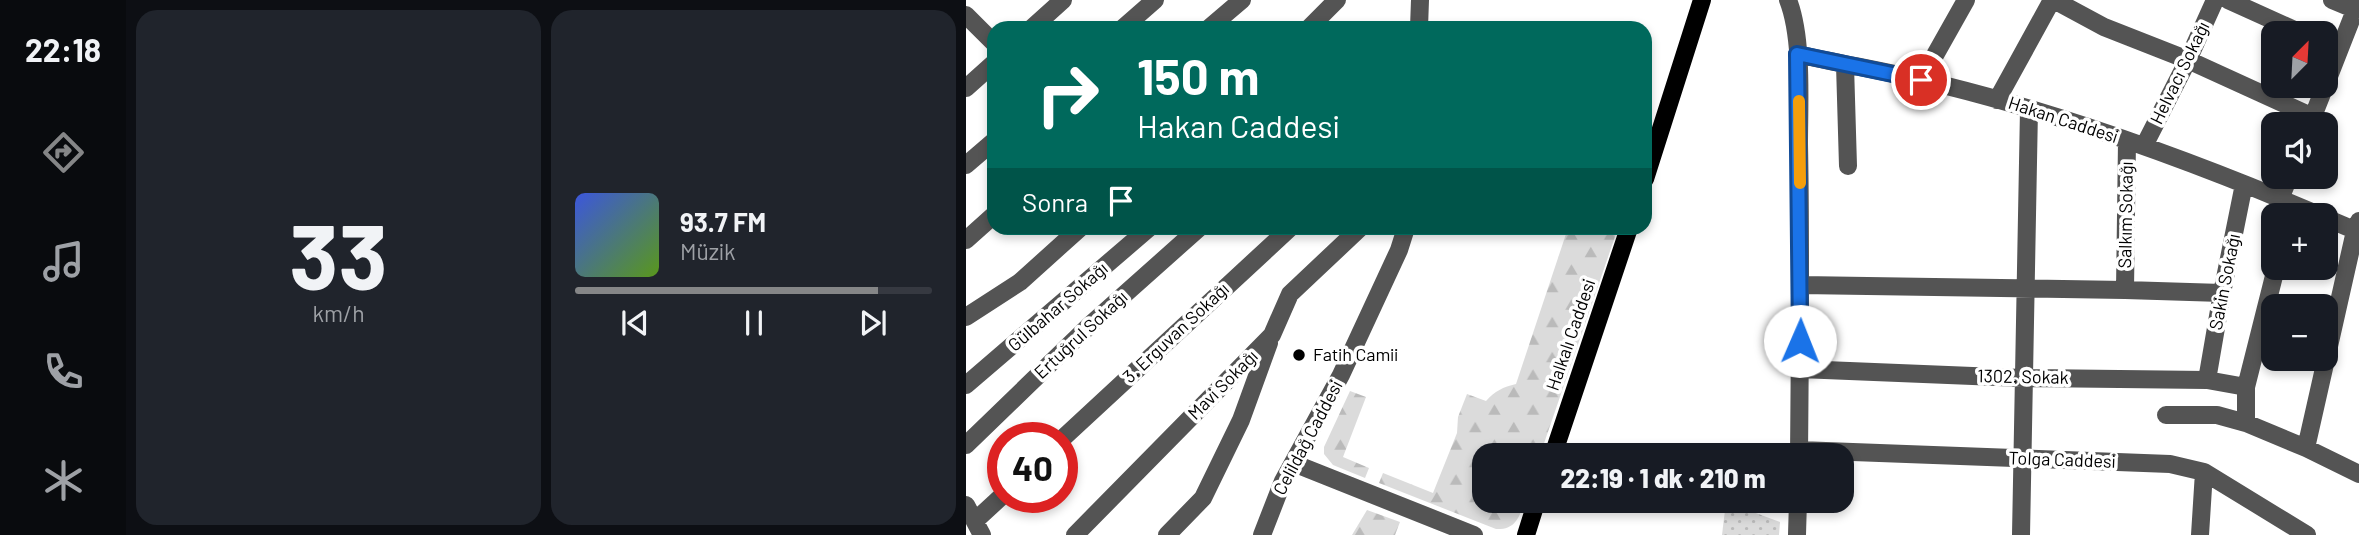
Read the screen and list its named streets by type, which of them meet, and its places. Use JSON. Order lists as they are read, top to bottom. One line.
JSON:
{"streets":{"main road":["Halkalı Caddesi"],"street":["Helvacı Sokağı","Hakan Caddesi","Salkım Sokağı","Sakin Sokağı","Gülbahar Sokağı","3. Erguvan Sokağı","Ertuğrul Sokağı","1302. Sokak","Mavi Sokağı","Celildağ Caddesi","Tolga Caddesi"]},"crossings":[["Helvacı Sokağı","Hakan Caddesi"],["Helvacı Sokağı","Salkım Sokağı"],["Hakan Caddesi","Salkım Sokağı"],["Hakan Caddesi","Sakin Sokağı"],["Sakin Sokağı","1302. Sokak"]],"places":["Fatih Camii"],"north":"top right","page":{"tabs":"22:18","tile":["33","km/h"],"map_buttons":["+","−"],"turn":["150 m","Hakan Caddesi"],"then":"Sonra","song":["93.7 FM","Müzik"],"limit":"40","trip":"22:19 · 1 dk · 210 m"}}
